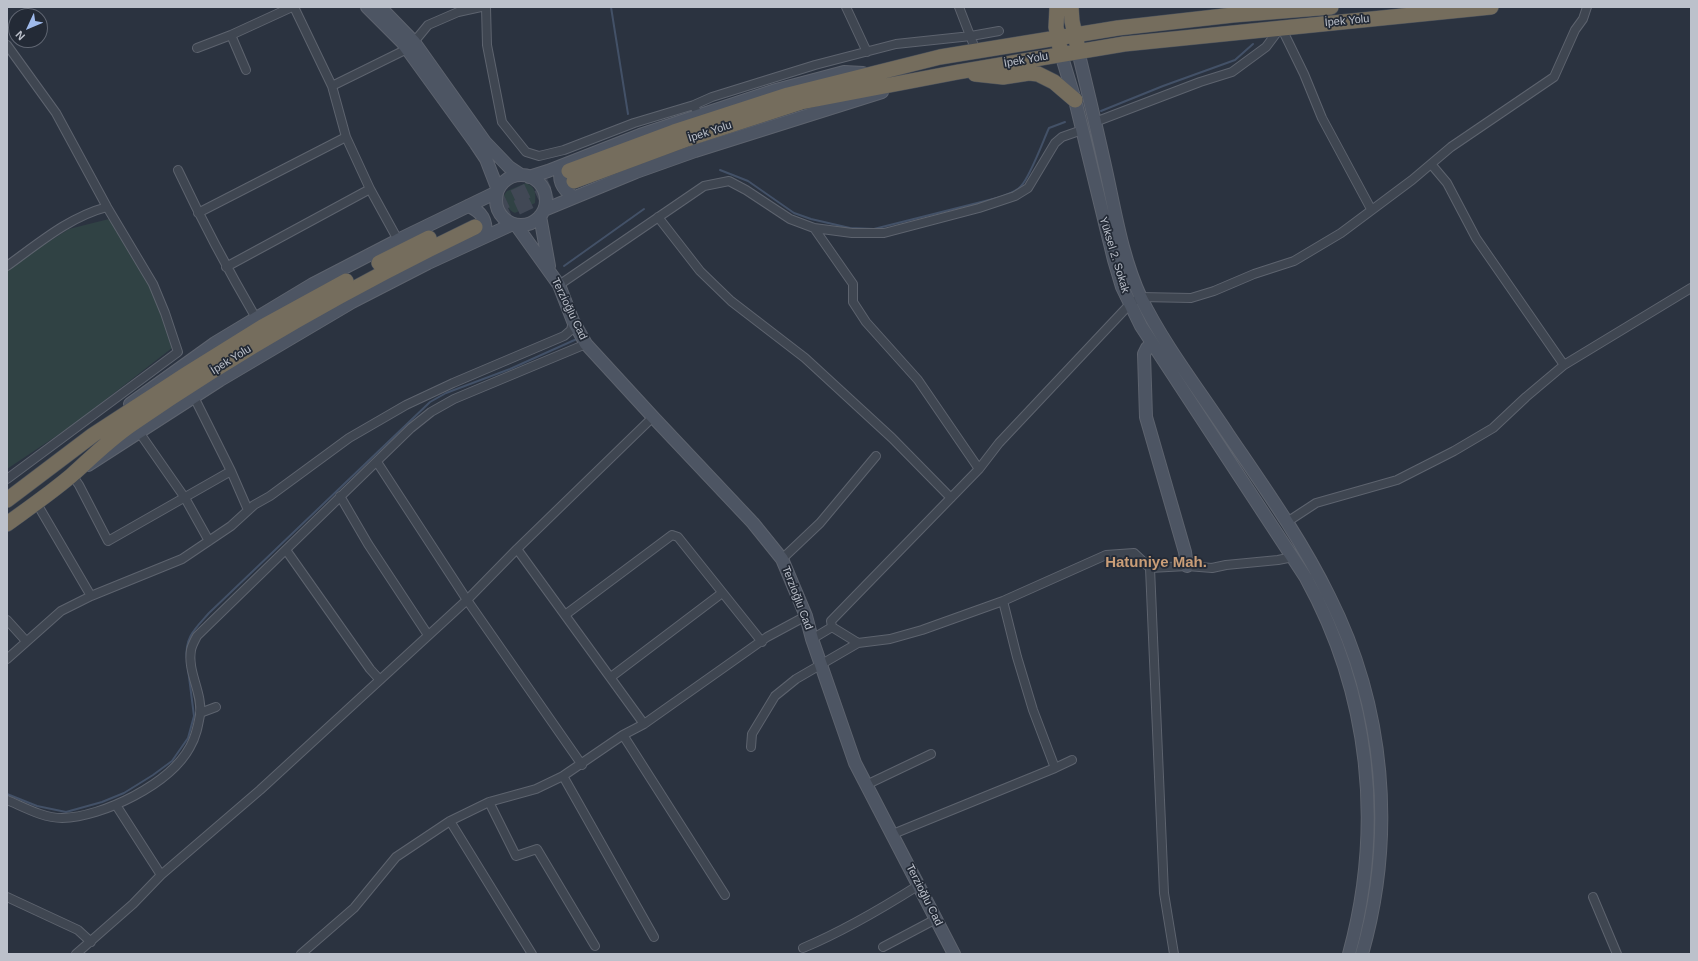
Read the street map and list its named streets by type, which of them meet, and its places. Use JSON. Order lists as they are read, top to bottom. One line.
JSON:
{"streets":{"highway":["İpek Yolu"],"street":["Yüksel 2. Sokak","Terzioğlu Cad"]},"crossings":[["İpek Yolu","Yüksel 2. Sokak"]],"districts":["Hatuniye Mah."],"north":"bottom left"}
